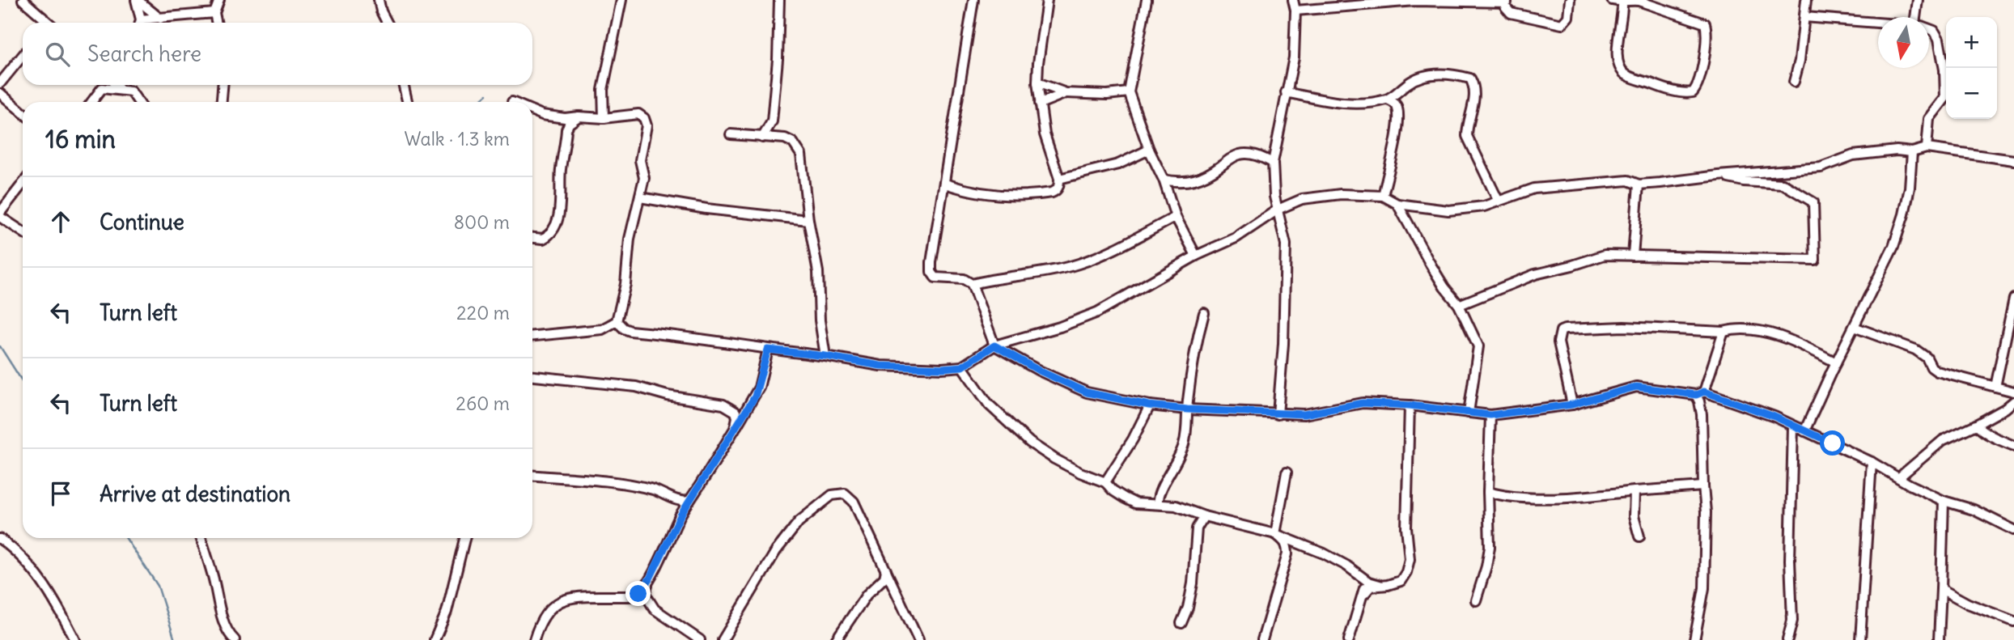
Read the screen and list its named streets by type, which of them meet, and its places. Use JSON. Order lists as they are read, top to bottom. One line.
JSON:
{"north":"bottom","page":{"map_buttons":["+","−"],"search":"Search here","heading":["16 min","Walk · 1.3 km"],"list":[["Continue","800 m"],["Turn left","220 m"],["Turn left","260 m"],"Arrive at destination"]}}
